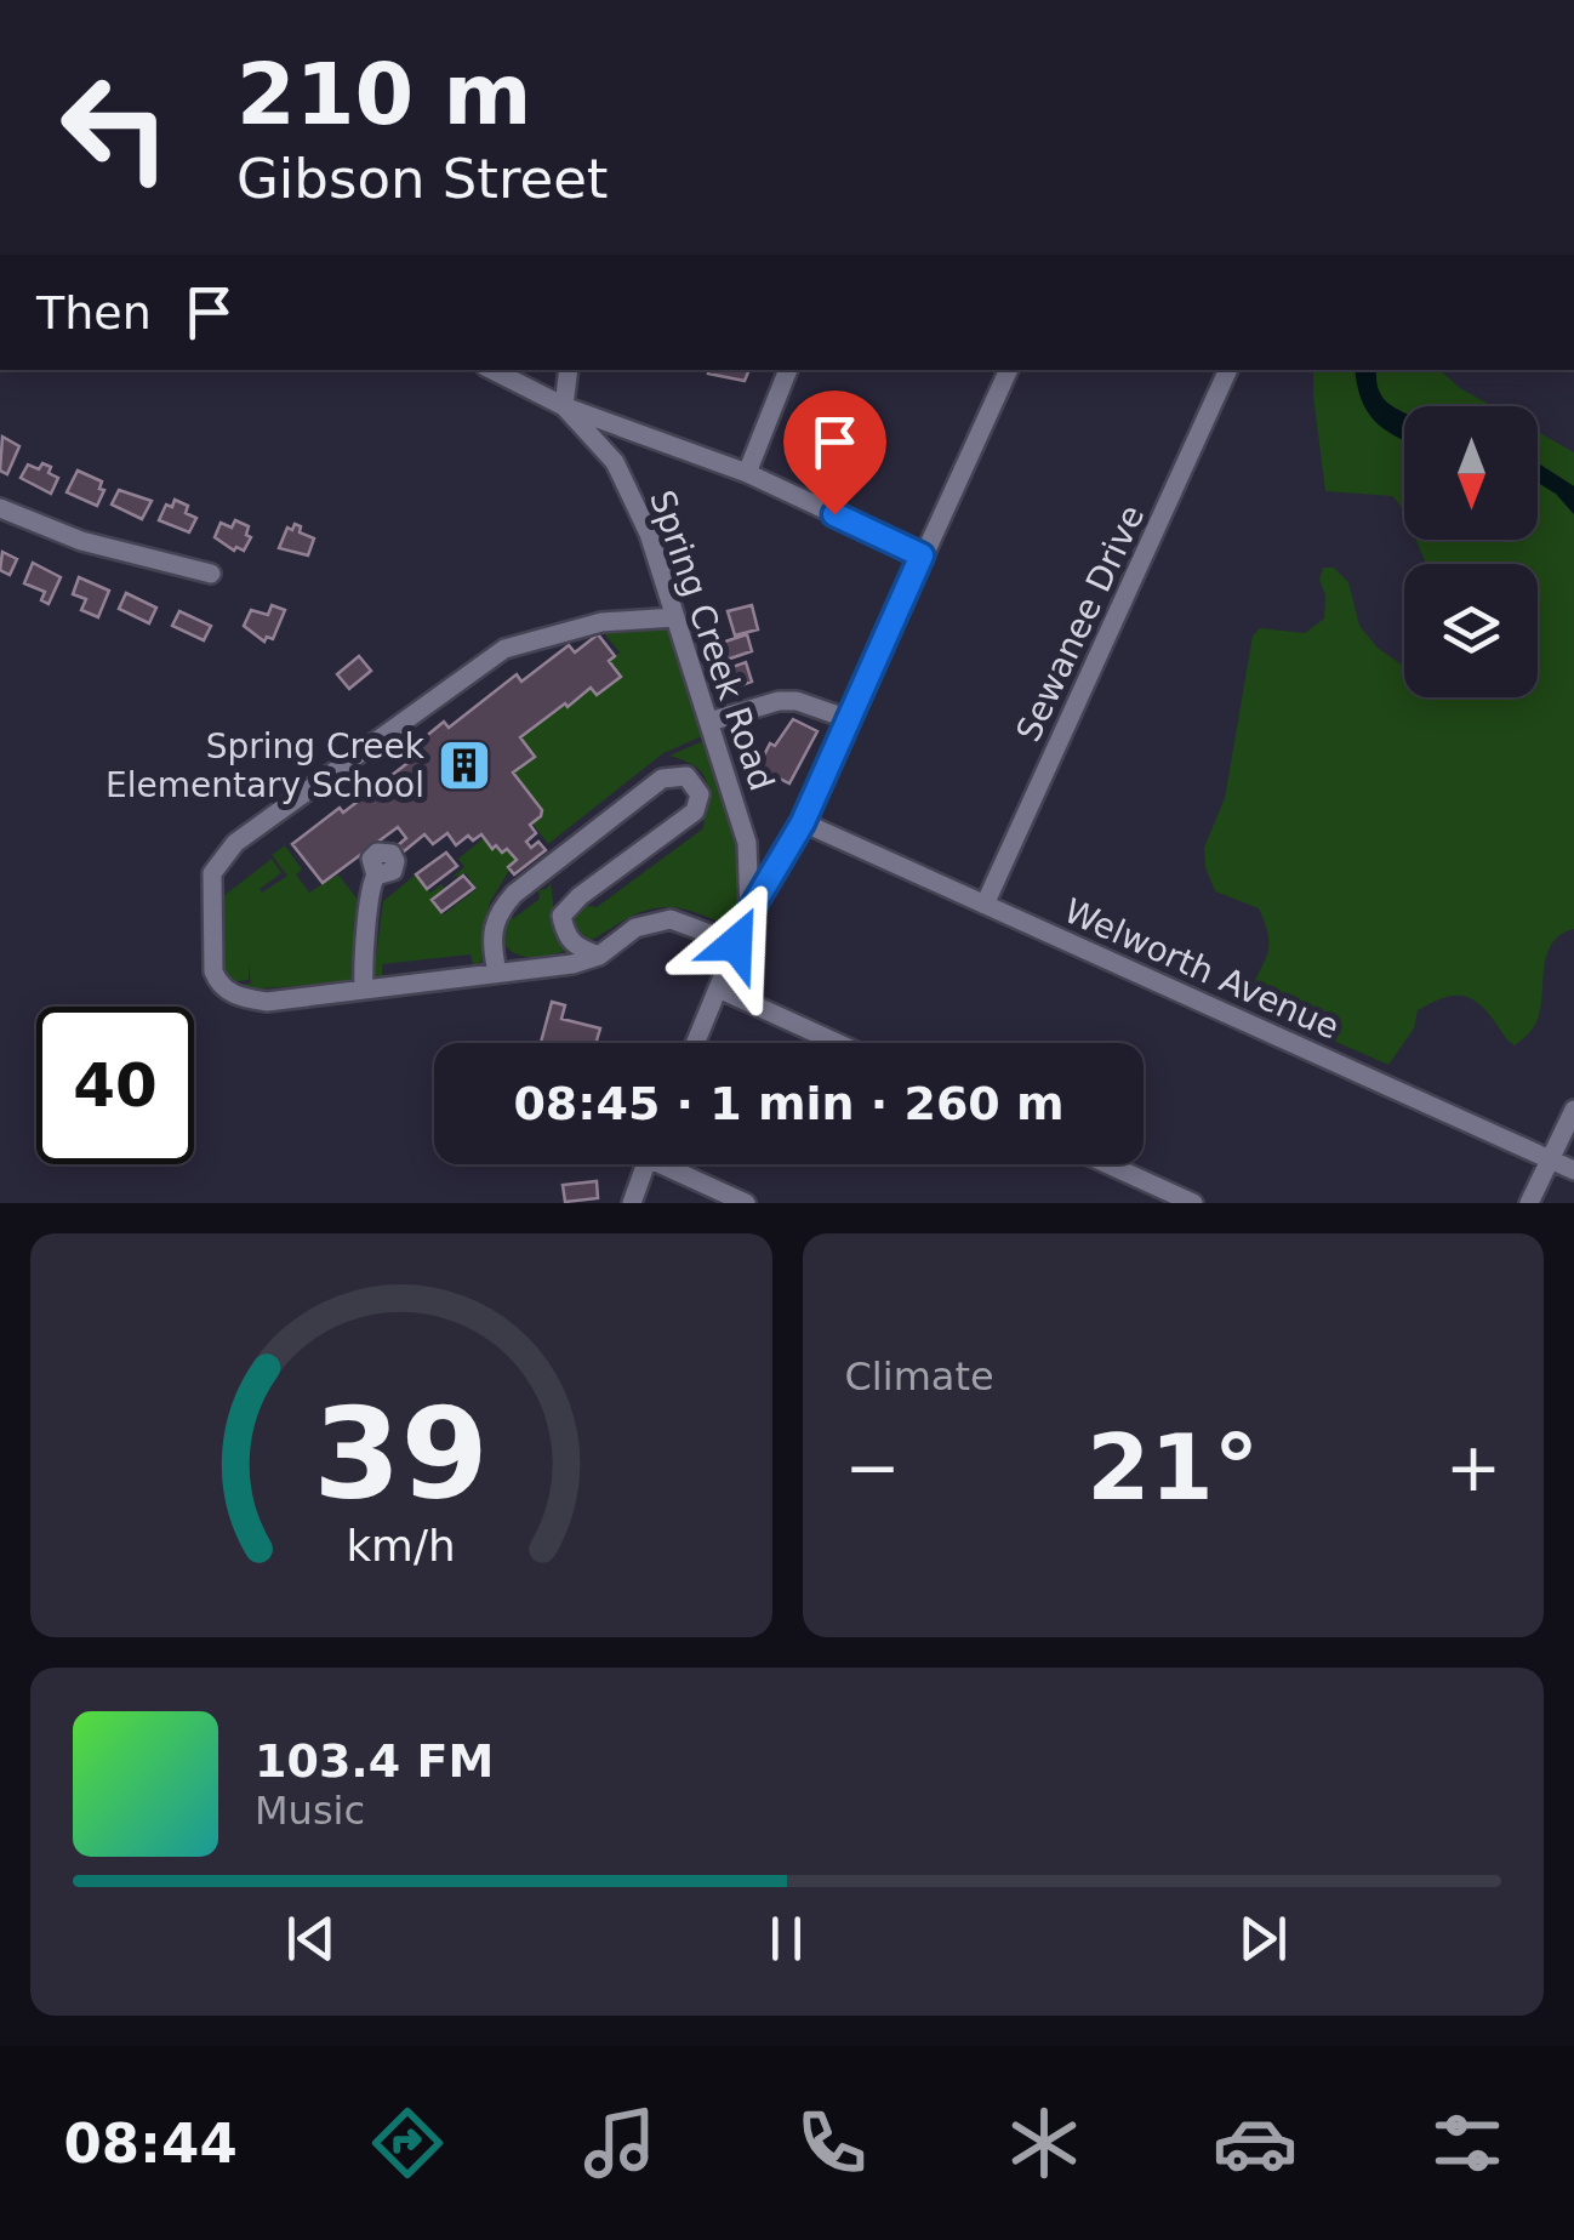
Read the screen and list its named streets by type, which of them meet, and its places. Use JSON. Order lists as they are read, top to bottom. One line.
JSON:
{"streets":{"street":["Sewanee Drive","Spring Creek Road","Welworth Avenue"]},"crossings":[["Sewanee Drive","Welworth Avenue"]],"places":{"building":["Spring Creek Elementary School"]},"north":"bottom","page":{"turn":["210 m","Gibson Street"],"then":"Then","limit":"40","trip":"08:45 · 1 min · 260 m","tile":"Climate","heat":["−","21°","+"],"song":["103.4 FM","Music"],"tabs":"08:44","gauge":["39","km/h"]}}
